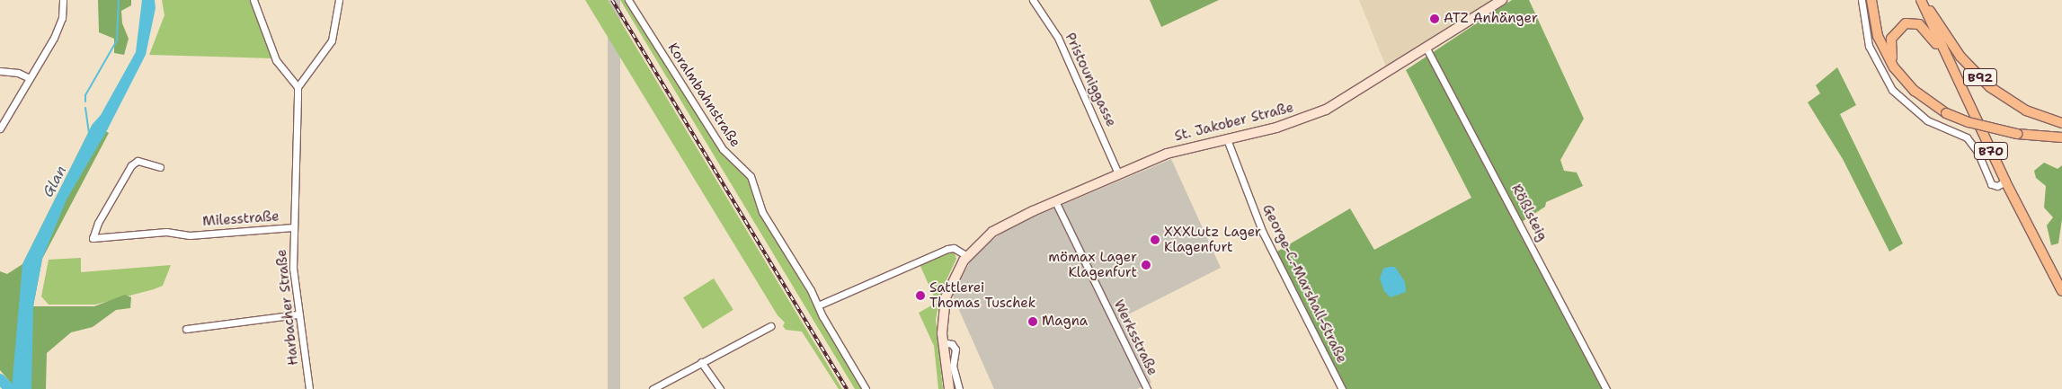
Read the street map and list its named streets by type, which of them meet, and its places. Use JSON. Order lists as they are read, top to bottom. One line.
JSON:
{"streets":{"main road":["B92","St. Jakober Straße","B70"],"street":["Pristouniggasse","Koralmbahnstraße","Rößlsteig","Milesstraße","George-C.-Marshall-Straße","Harbacher Straße","Werksstraße"]},"crossings":[["B92","B70"],["Pristouniggasse","St. Jakober Straße"],["St. Jakober Straße","Rößlsteig"],["St. Jakober Straße","George-C.-Marshall-Straße"],["St. Jakober Straße","Werksstraße"],["Milesstraße","Harbacher Straße"]],"water":["Glan"],"places":["ATZ Anhänger","XXXLutz Lager Klagenfurt","mömax Lager Klagenfurt","Sattlerei Thomas Tuschek","Magna"]}
